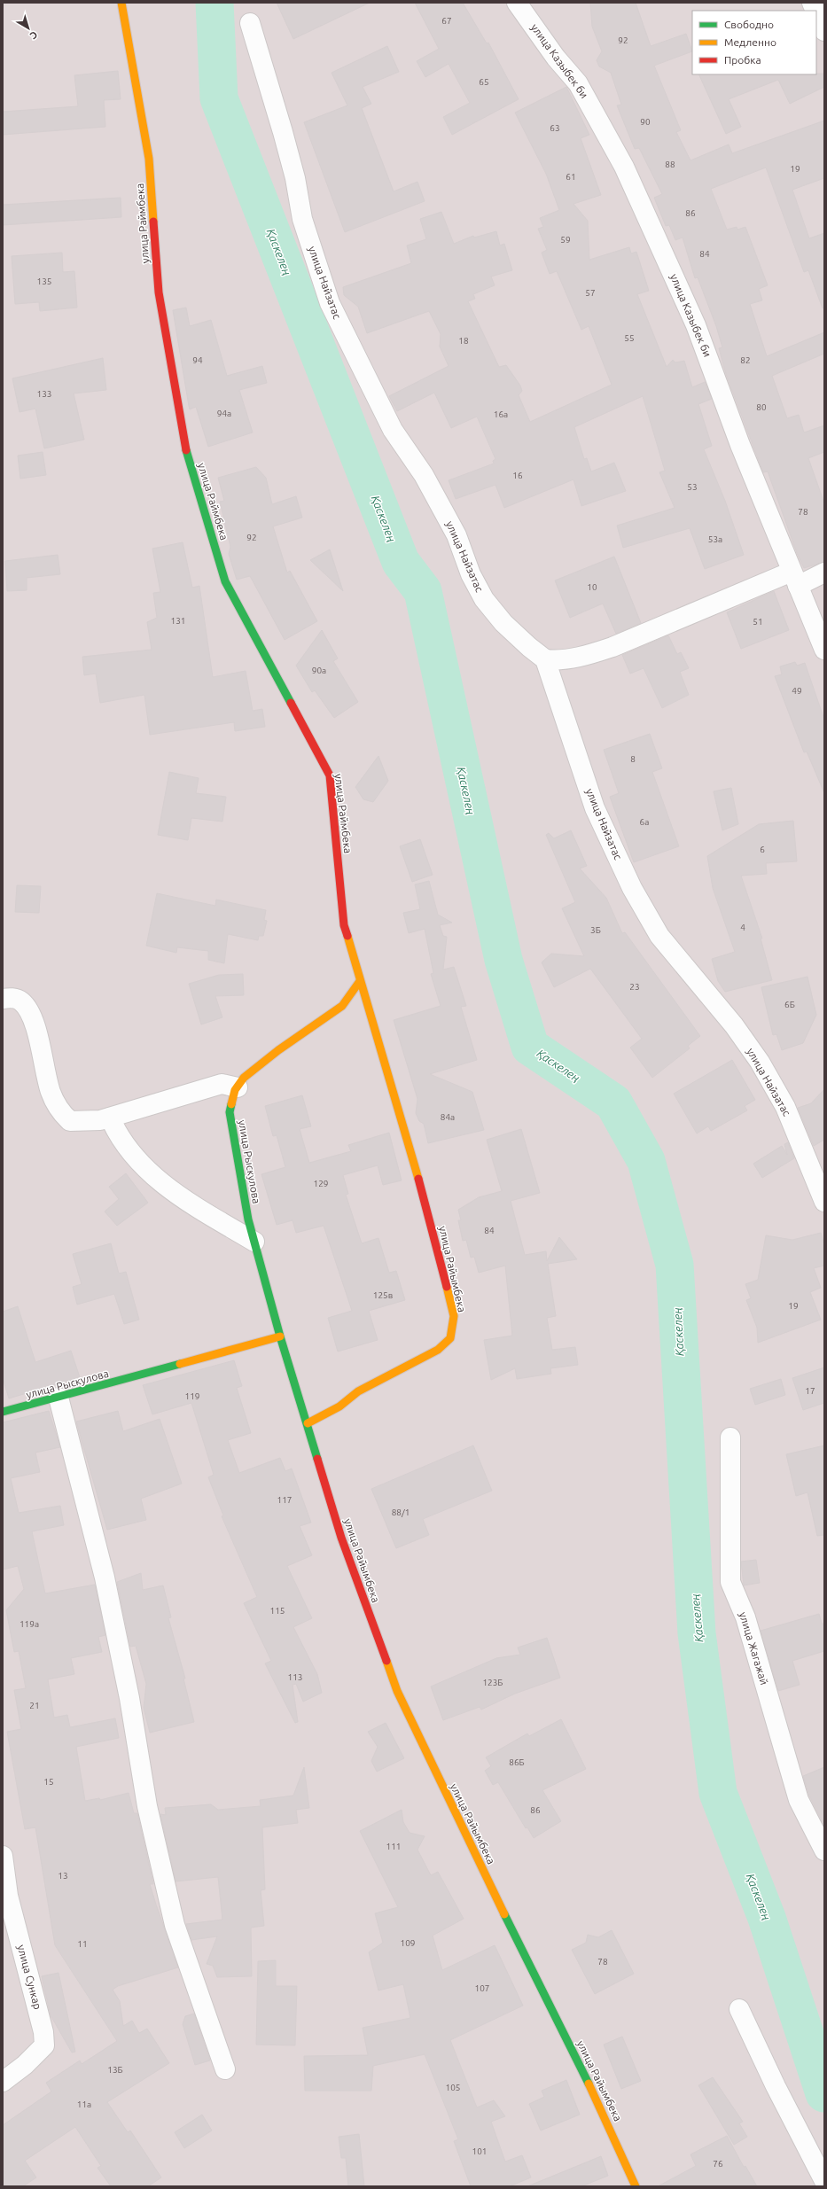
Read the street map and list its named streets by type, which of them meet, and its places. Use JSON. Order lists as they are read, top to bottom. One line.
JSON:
{"streets":{"street":["улица Казыбек би","улица Раймбека","улица Найзатас","улица Рыскулова","улица Райымбека","улица Жагажай","улица Сункар"]},"crossings":[["улица Раймбека","улица Рыскулова"],["улица Раймбека","улица Райымбека"],["улица Рыскулова","улица Райымбека"]],"water":["Қаскелең"],"house_numbers":["67","92","65","90","63","88","19","61","86","59","84","135","57","55","18","94","82","133","80","94а","16а","16","53","78","92","53а","10","131","51","90а","49","8","6а","6","4","3Б","23","6Б","84а","129","84","125в","19","17","119","117","88/1","115","119а","113","123Б","21","86Б","15","86","111","13","109","11","78","107","13Б","105","11а","101","76"],"legend":["Свободно","Медленно","Пробка"],"north":"bottom right"}
